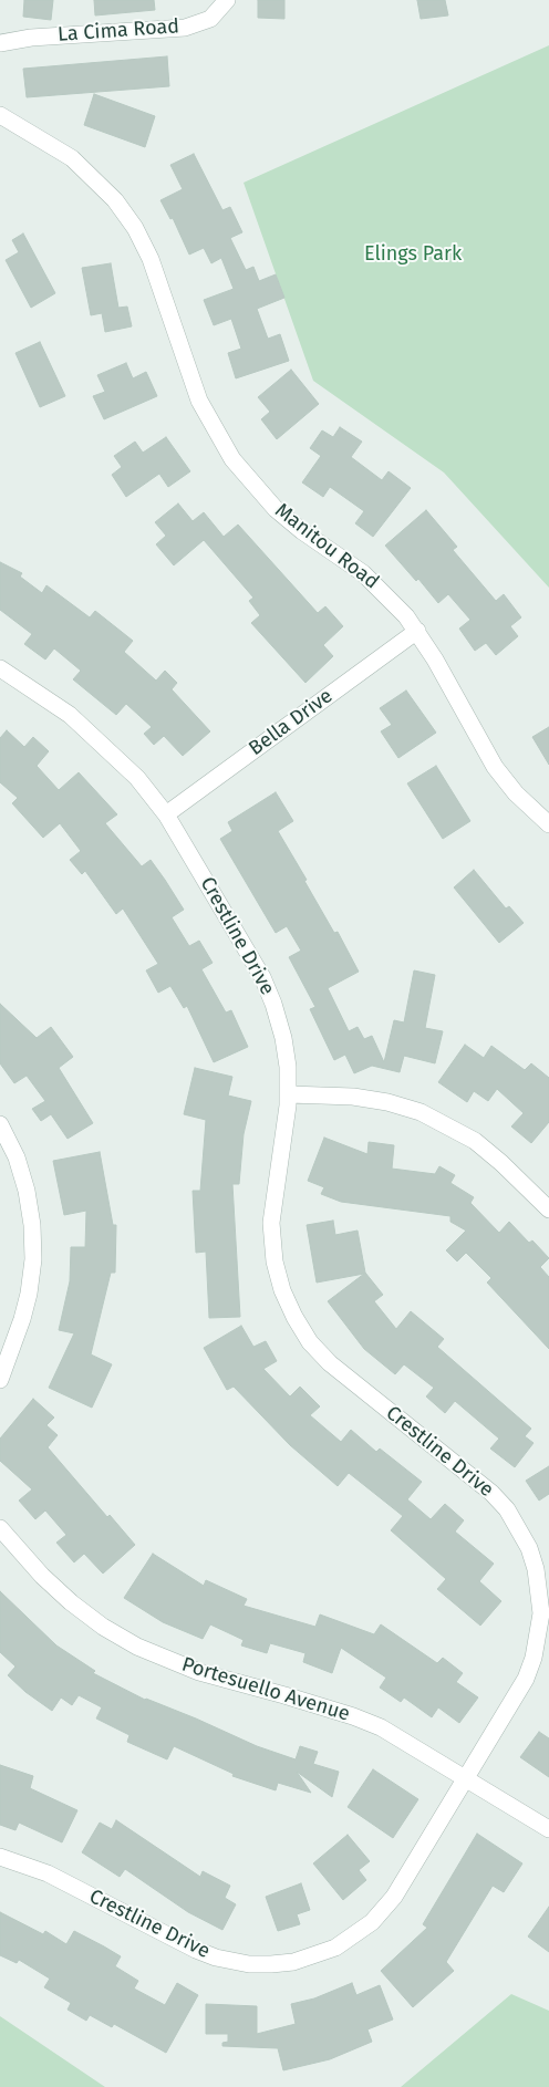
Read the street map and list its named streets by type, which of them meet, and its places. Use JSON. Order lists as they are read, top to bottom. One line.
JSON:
{"streets":{"street":["La Cima Road","Manitou Road","Bella Drive","Crestline Drive","Portesuello Avenue"]},"crossings":[["Manitou Road","Bella Drive"],["Bella Drive","Crestline Drive"],["Crestline Drive","Portesuello Avenue"]],"parks":["Elings Park"]}
